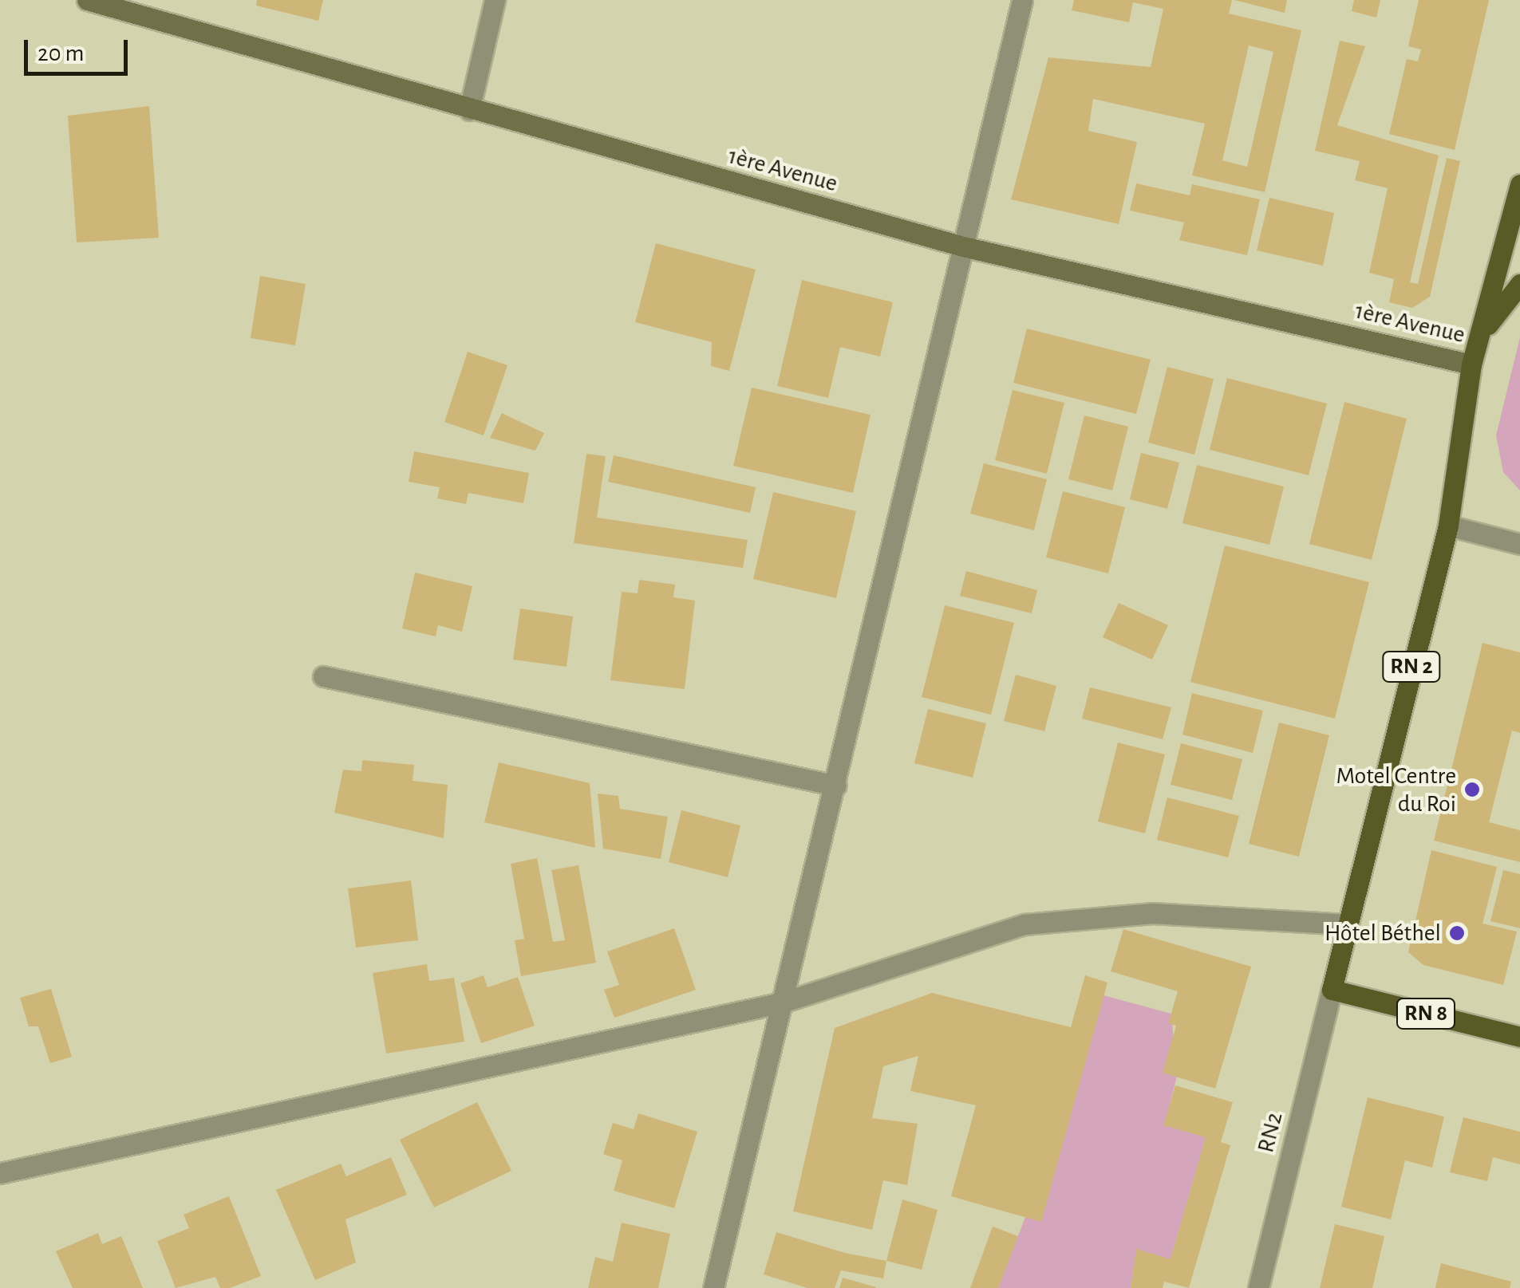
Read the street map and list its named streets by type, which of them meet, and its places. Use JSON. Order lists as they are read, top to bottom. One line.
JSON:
{"streets":{"main road":["1ère Avenue","RN 2","RN 8"],"street":["RN2"]},"crossings":[["1ère Avenue","RN 2"],["RN 2","RN 8"],["RN 2","RN2"],["RN 8","RN2"]],"places":["Motel Centre du Roi","Hôtel Béthel"],"scale_bar":"20 m"}
